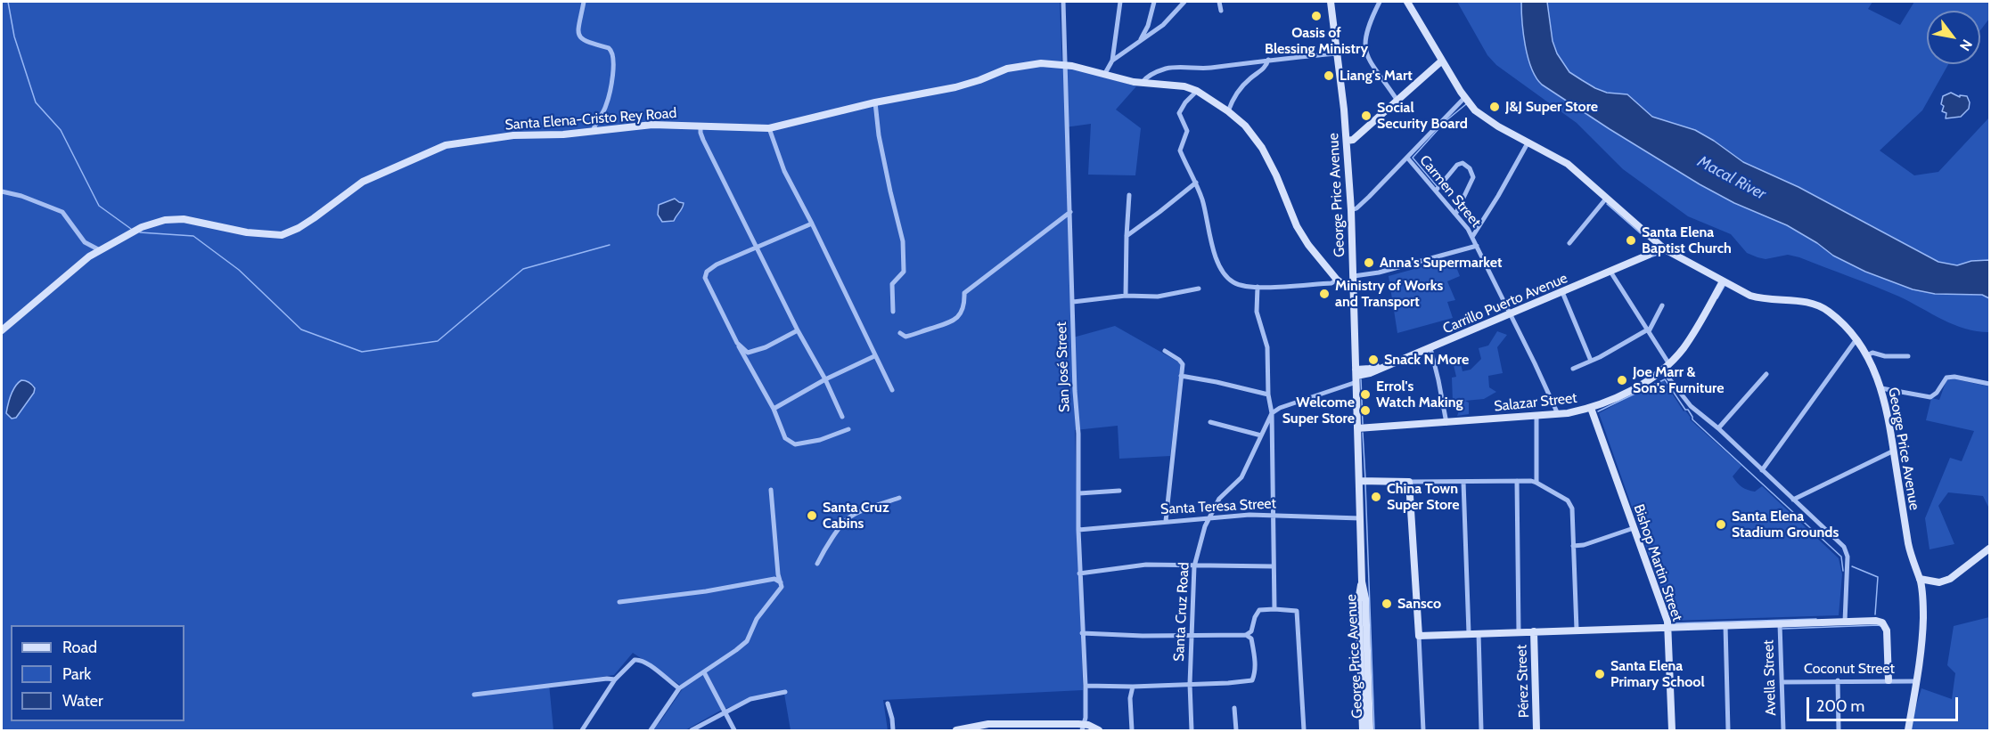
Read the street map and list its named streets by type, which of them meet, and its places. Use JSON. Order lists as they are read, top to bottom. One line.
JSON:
{"streets":{"main road":["Santa Elena-Cristo Rey Road","George Price Avenue","Carrillo Puerto Avenue","Salazar Street","Bishop Martin Street","Pérez Street"],"street":["Carmen Street","San José Street","Santa Teresa Street","Santa Cruz Road","Coconut Street","Avella Street"]},"crossings":[["Santa Elena-Cristo Rey Road","George Price Avenue"],["Santa Elena-Cristo Rey Road","San José Street"],["Carmen Street","Carrillo Puerto Avenue"],["Carmen Street","Salazar Street"],["George Price Avenue","Carrillo Puerto Avenue"],["George Price Avenue","Salazar Street"],["George Price Avenue","Santa Teresa Street"],["George Price Avenue","Coconut Street"],["San José Street","Santa Teresa Street"],["Salazar Street","Bishop Martin Street"],["Santa Teresa Street","Santa Cruz Road"],["Coconut Street","Avella Street"]],"water":["Macal River"],"places":["Oasis of Blessing Ministry","Liang's Mart","J&J Super Store","Social Security Board","Santa Elena Baptist Church","Anna's Supermarket","Ministry of Works and Transport","Snack N More","Joe Marr & Son's Furniture","Errol's Watch Making","Welcome Super Store","China Town Super Store","Santa Cruz Cabins","Santa Elena Stadium Grounds","Sansco","Santa Elena Primary School"],"legend":["Road","Park","Water"],"scale_bar":"200 m","north":"bottom right"}
